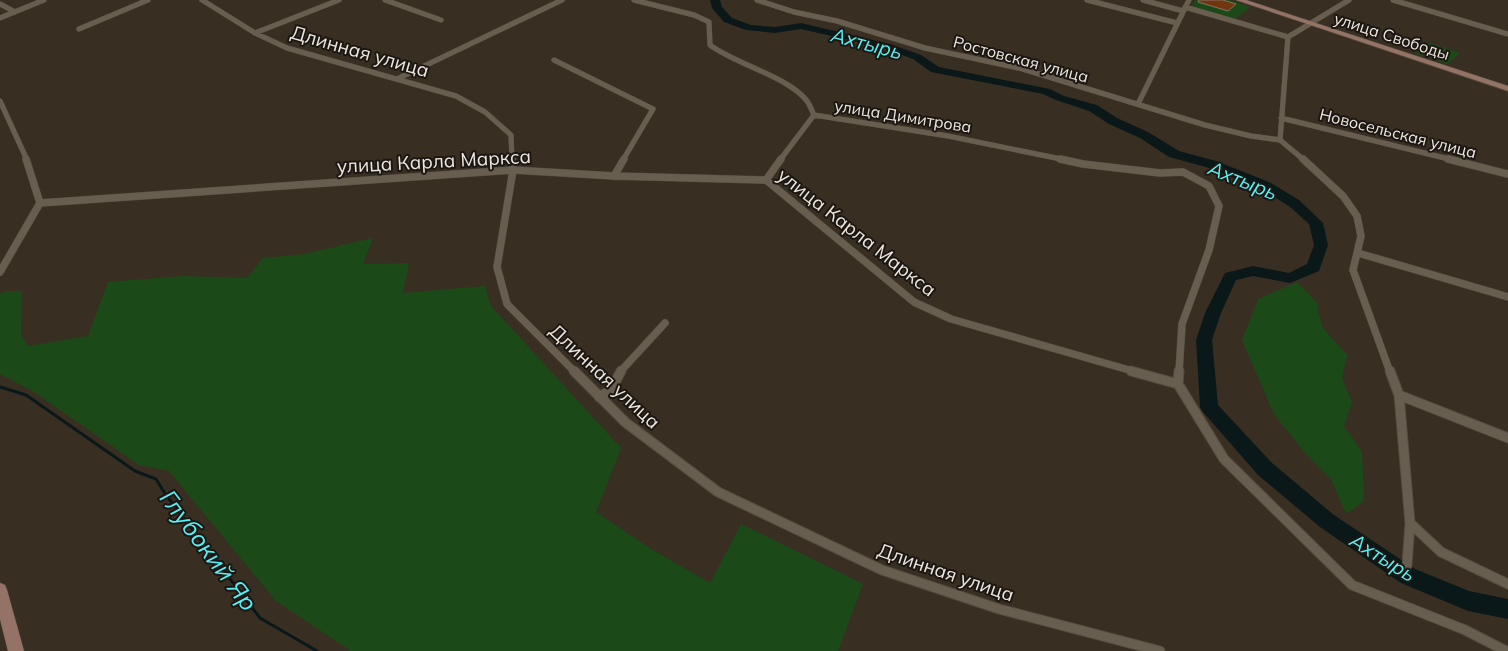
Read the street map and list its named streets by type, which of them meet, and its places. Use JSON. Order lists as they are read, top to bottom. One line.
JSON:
{"streets":{"street":["улица Свободы","Длинная улица","Ростовская улица","улица Димитрова","Новосельская улица","улица Карла Маркса"]},"crossings":[["Длинная улица","улица Карла Маркса"],["улица Димитрова","улица Карла Маркса"]],"water":["Ахтырь","Глубокий Яр"]}
